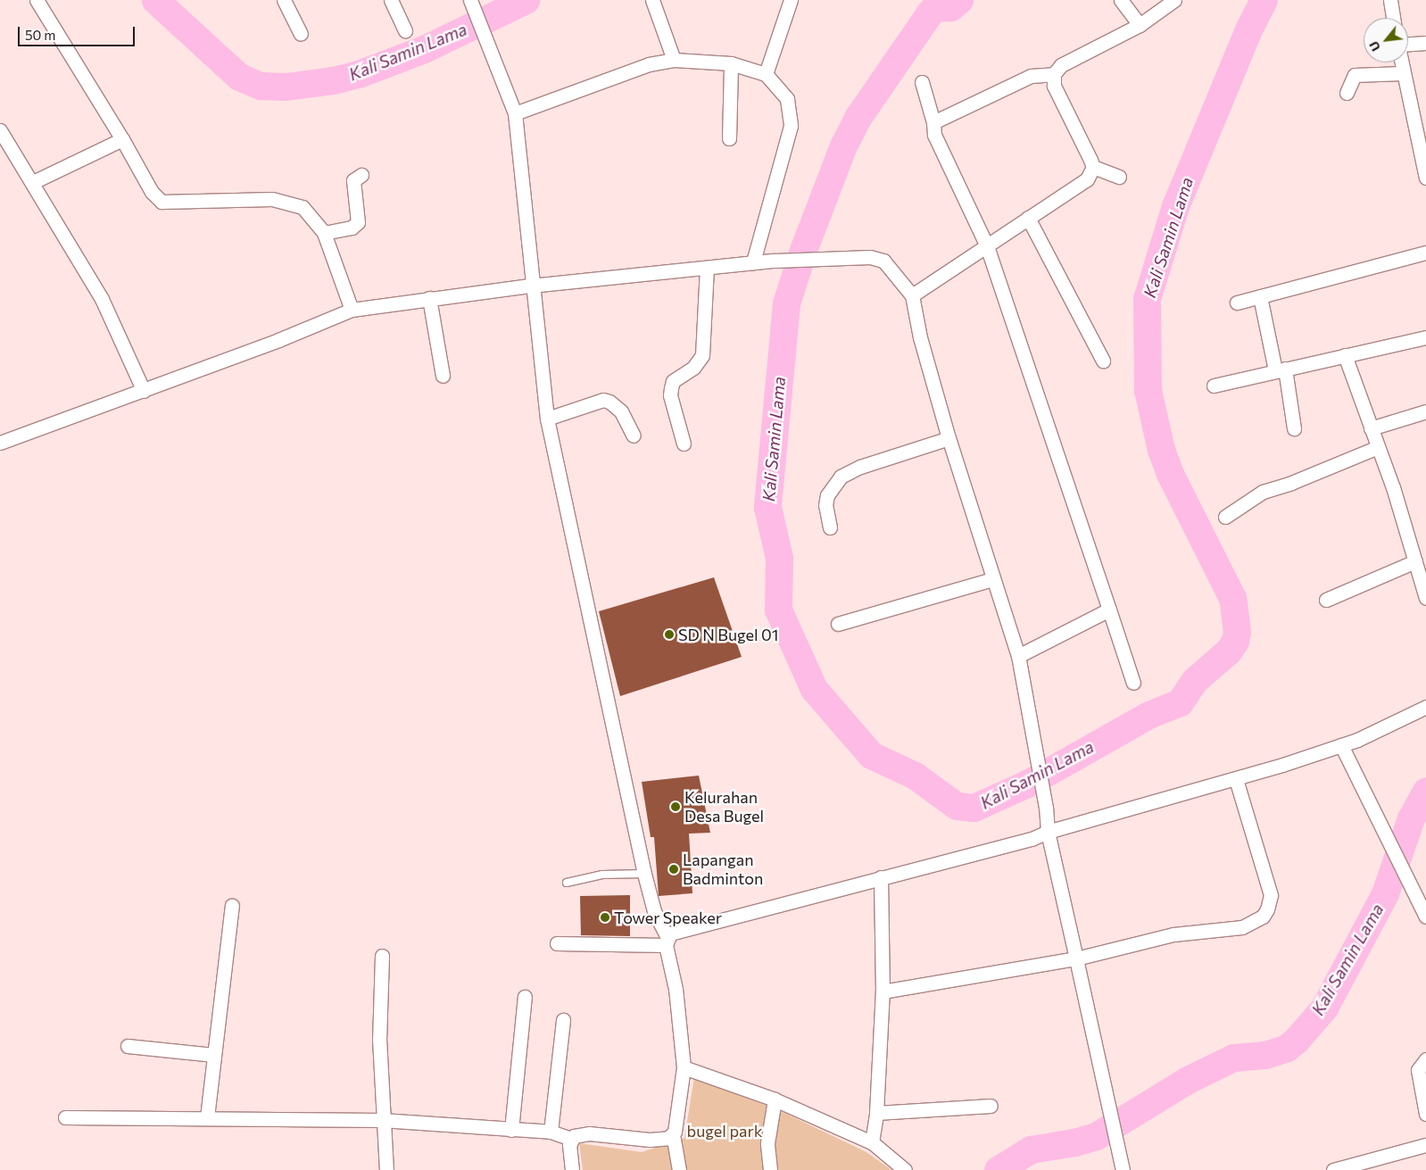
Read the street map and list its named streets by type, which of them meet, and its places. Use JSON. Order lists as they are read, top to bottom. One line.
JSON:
{"water":["Kali Samin Lama"],"parks":["bugel park"],"places":["SD N Bugel 01","Kelurahan Desa Bugel","Lapangan Badminton","Tower Speaker"],"scale_bar":"50 m","north":"bottom left"}
